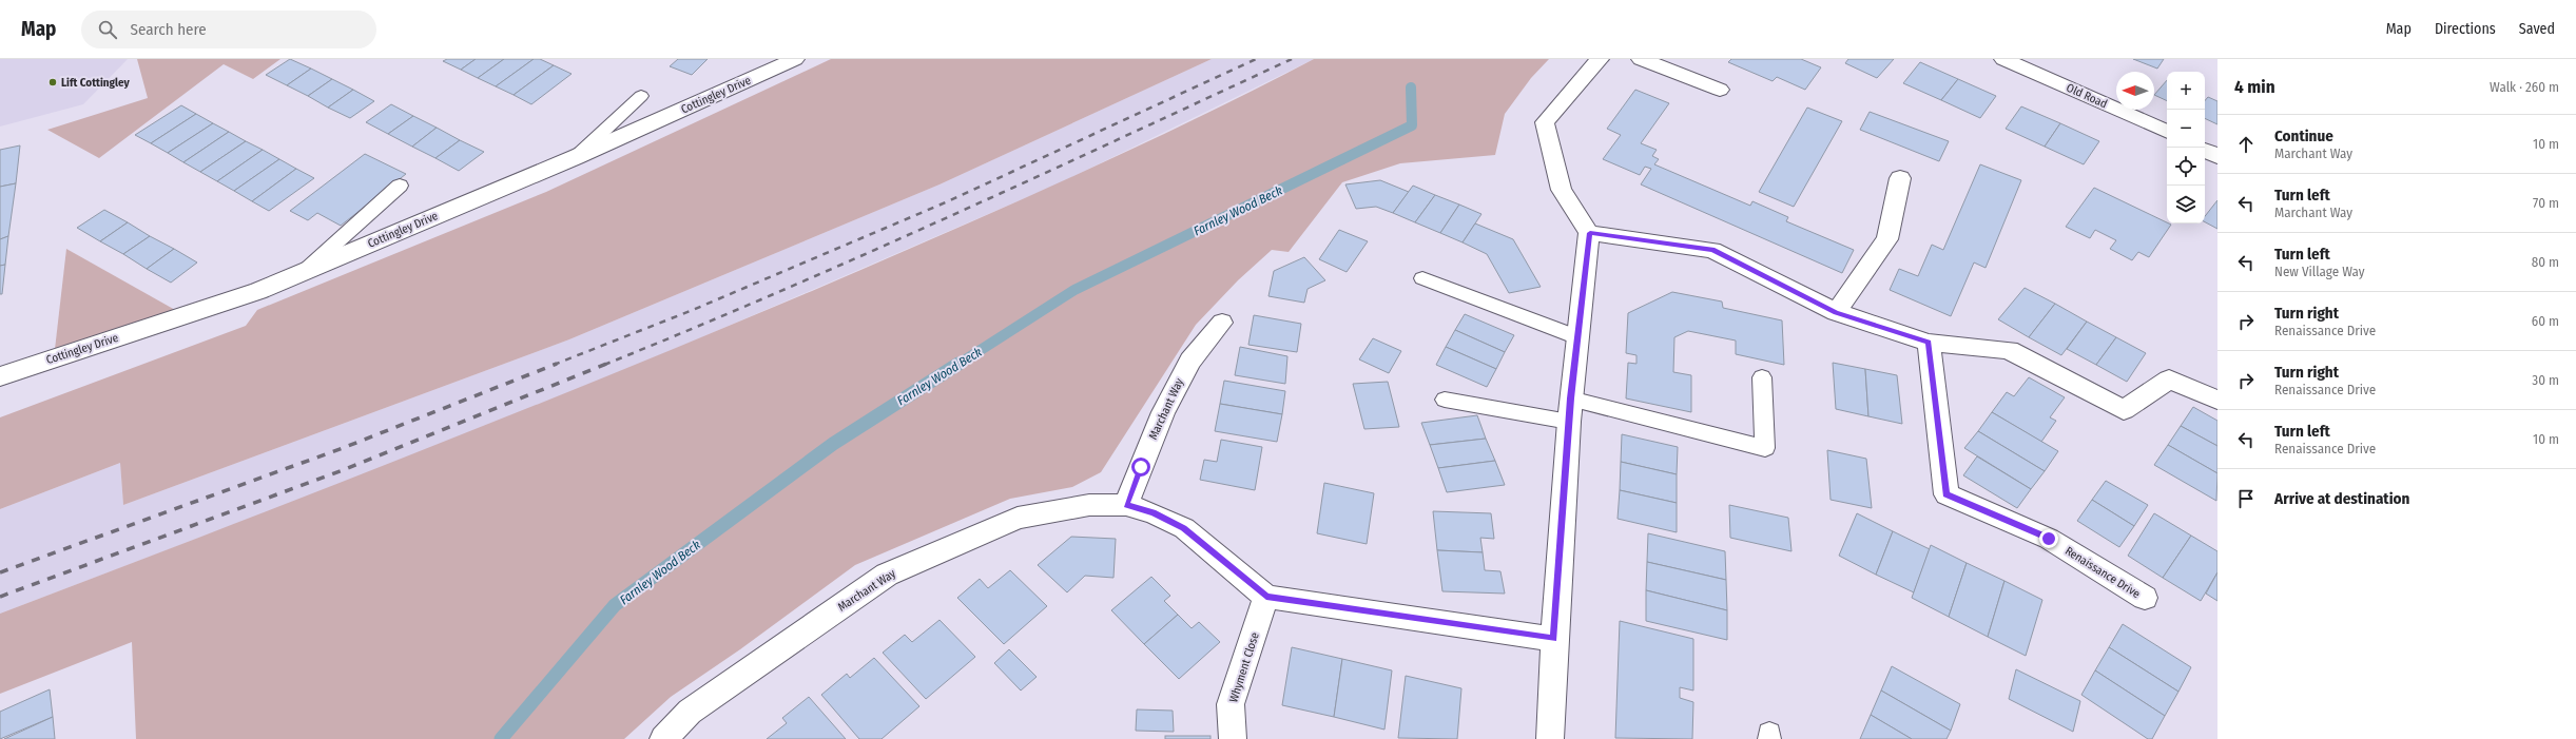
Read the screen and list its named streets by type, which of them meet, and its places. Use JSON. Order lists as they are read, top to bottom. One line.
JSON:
{"streets":{"street":["Cottingley Drive","Old Road","Marchant Way","Renaissance Drive","Whyment Close"]},"crossings":[["Marchant Way","Whyment Close"]],"water":["Farnley Wood Beck"],"places":["Lift Cottingley"],"north":"left","page":{"header":"Map","search":"Search here","nav":["Map","Directions","Saved"],"heading":["4 min","Walk · 260 m"],"map_buttons":["+","−"],"list":[["Continue","Marchant Way","10 m"],["Turn left","Marchant Way","70 m"],["Turn left","New Village Way","80 m"],["Turn right","Renaissance Drive","60 m"],["Turn right","Renaissance Drive","30 m"],["Turn left","Renaissance Drive","10 m"],"Arrive at destination"]}}
